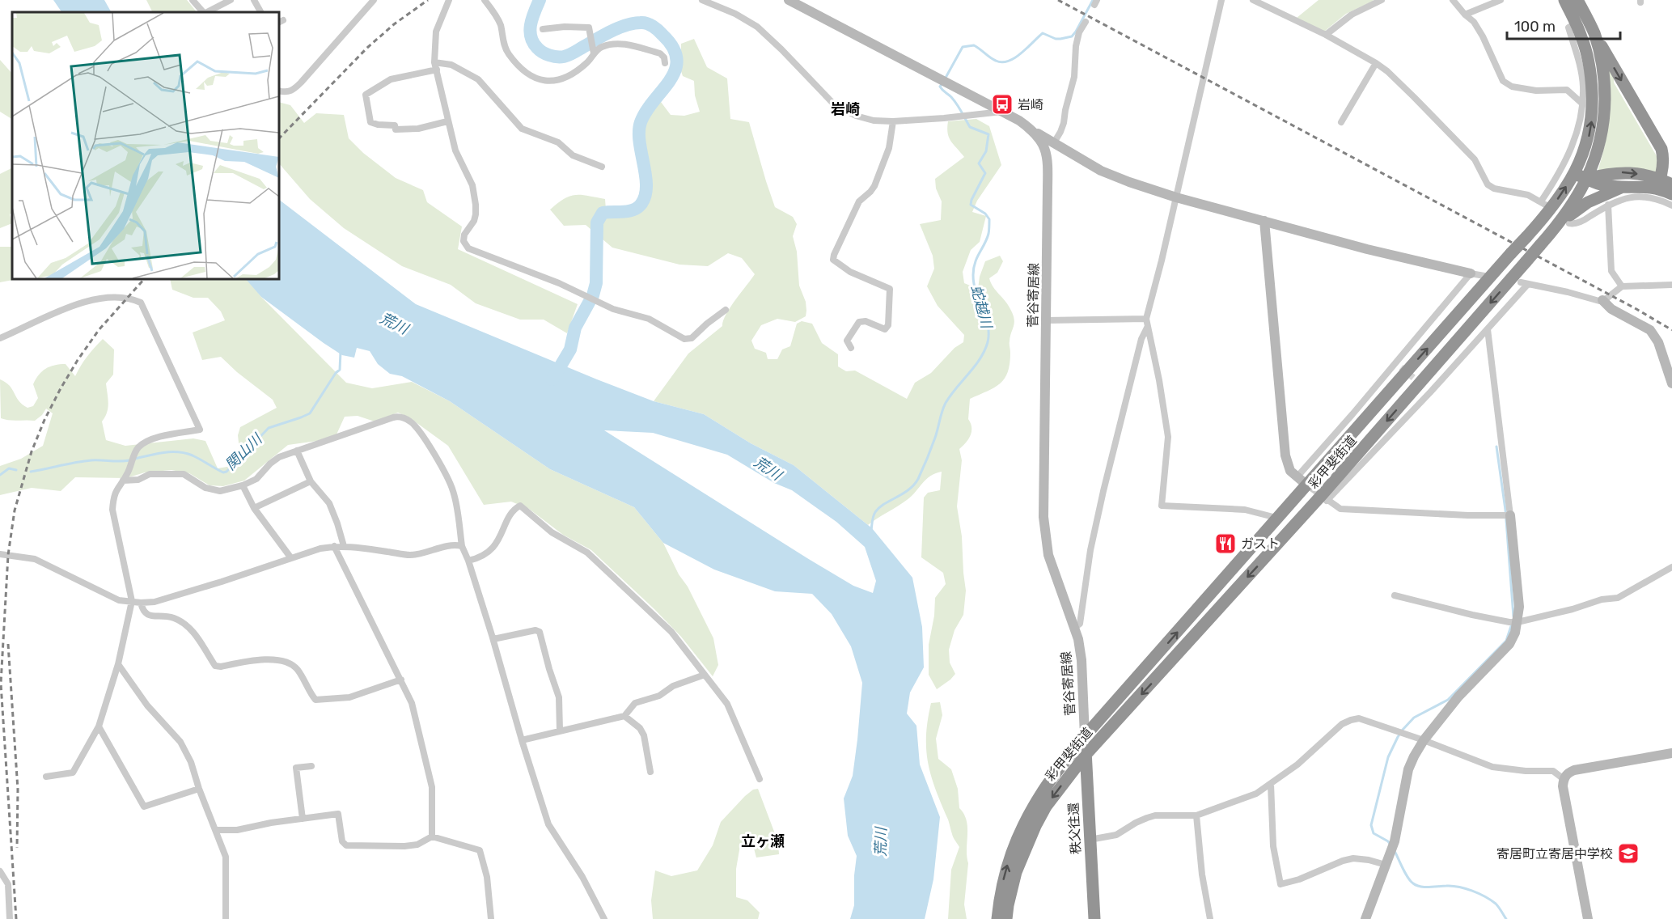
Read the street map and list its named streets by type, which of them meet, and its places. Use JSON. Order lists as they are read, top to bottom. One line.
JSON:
{"streets":{"highway":["彩甲斐街道","秩父往還"],"street":["菅谷寄居線"]},"crossings":[["菅谷寄居線","彩甲斐街道"],["菅谷寄居線","秩父往還"],["彩甲斐街道","秩父往還"]],"districts":["岩崎","立ヶ瀬"],"water":["蛇越川","荒川","関山川"],"places":{"bus stop":["岩崎"],"restaurant":["ガスト"],"school or university":["寄居町立寄居中学校"]},"scale_bar":"100 m"}
